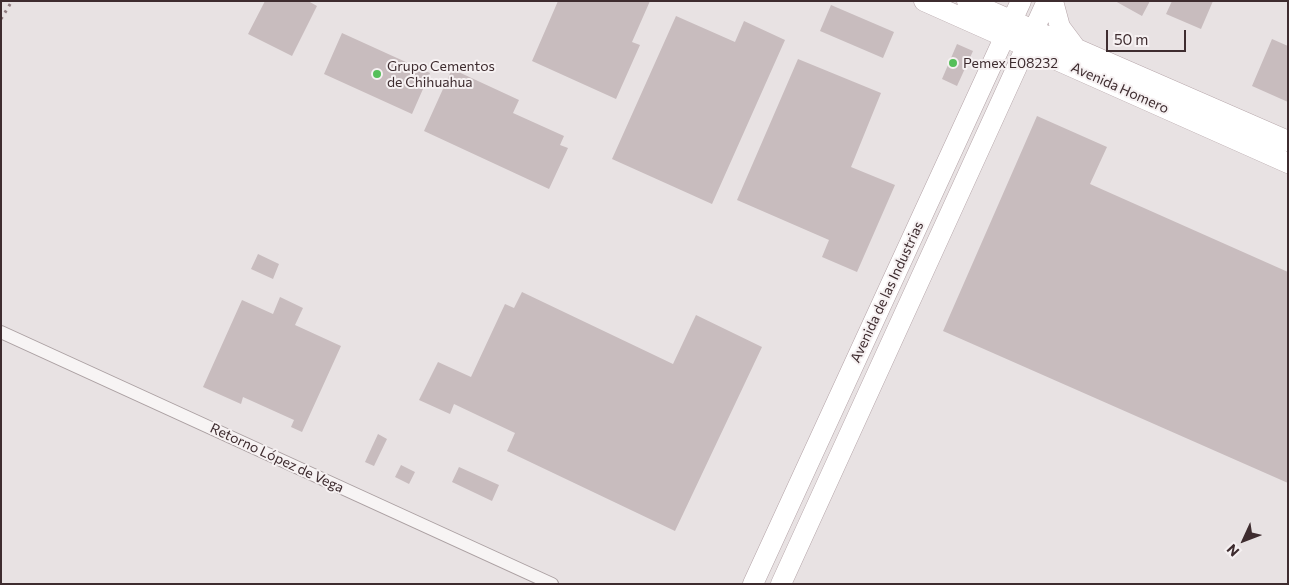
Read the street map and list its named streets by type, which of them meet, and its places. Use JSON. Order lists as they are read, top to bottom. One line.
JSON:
{"streets":{"main road":["Avenida Homero","Avenida de las Industrias"],"street":["Retorno López de Vega"]},"crossings":[["Avenida Homero","Avenida de las Industrias"]],"places":["Pemex E08232","Grupo Cementos de Chihuahua"],"scale_bar":"50 m","north":"bottom left"}
